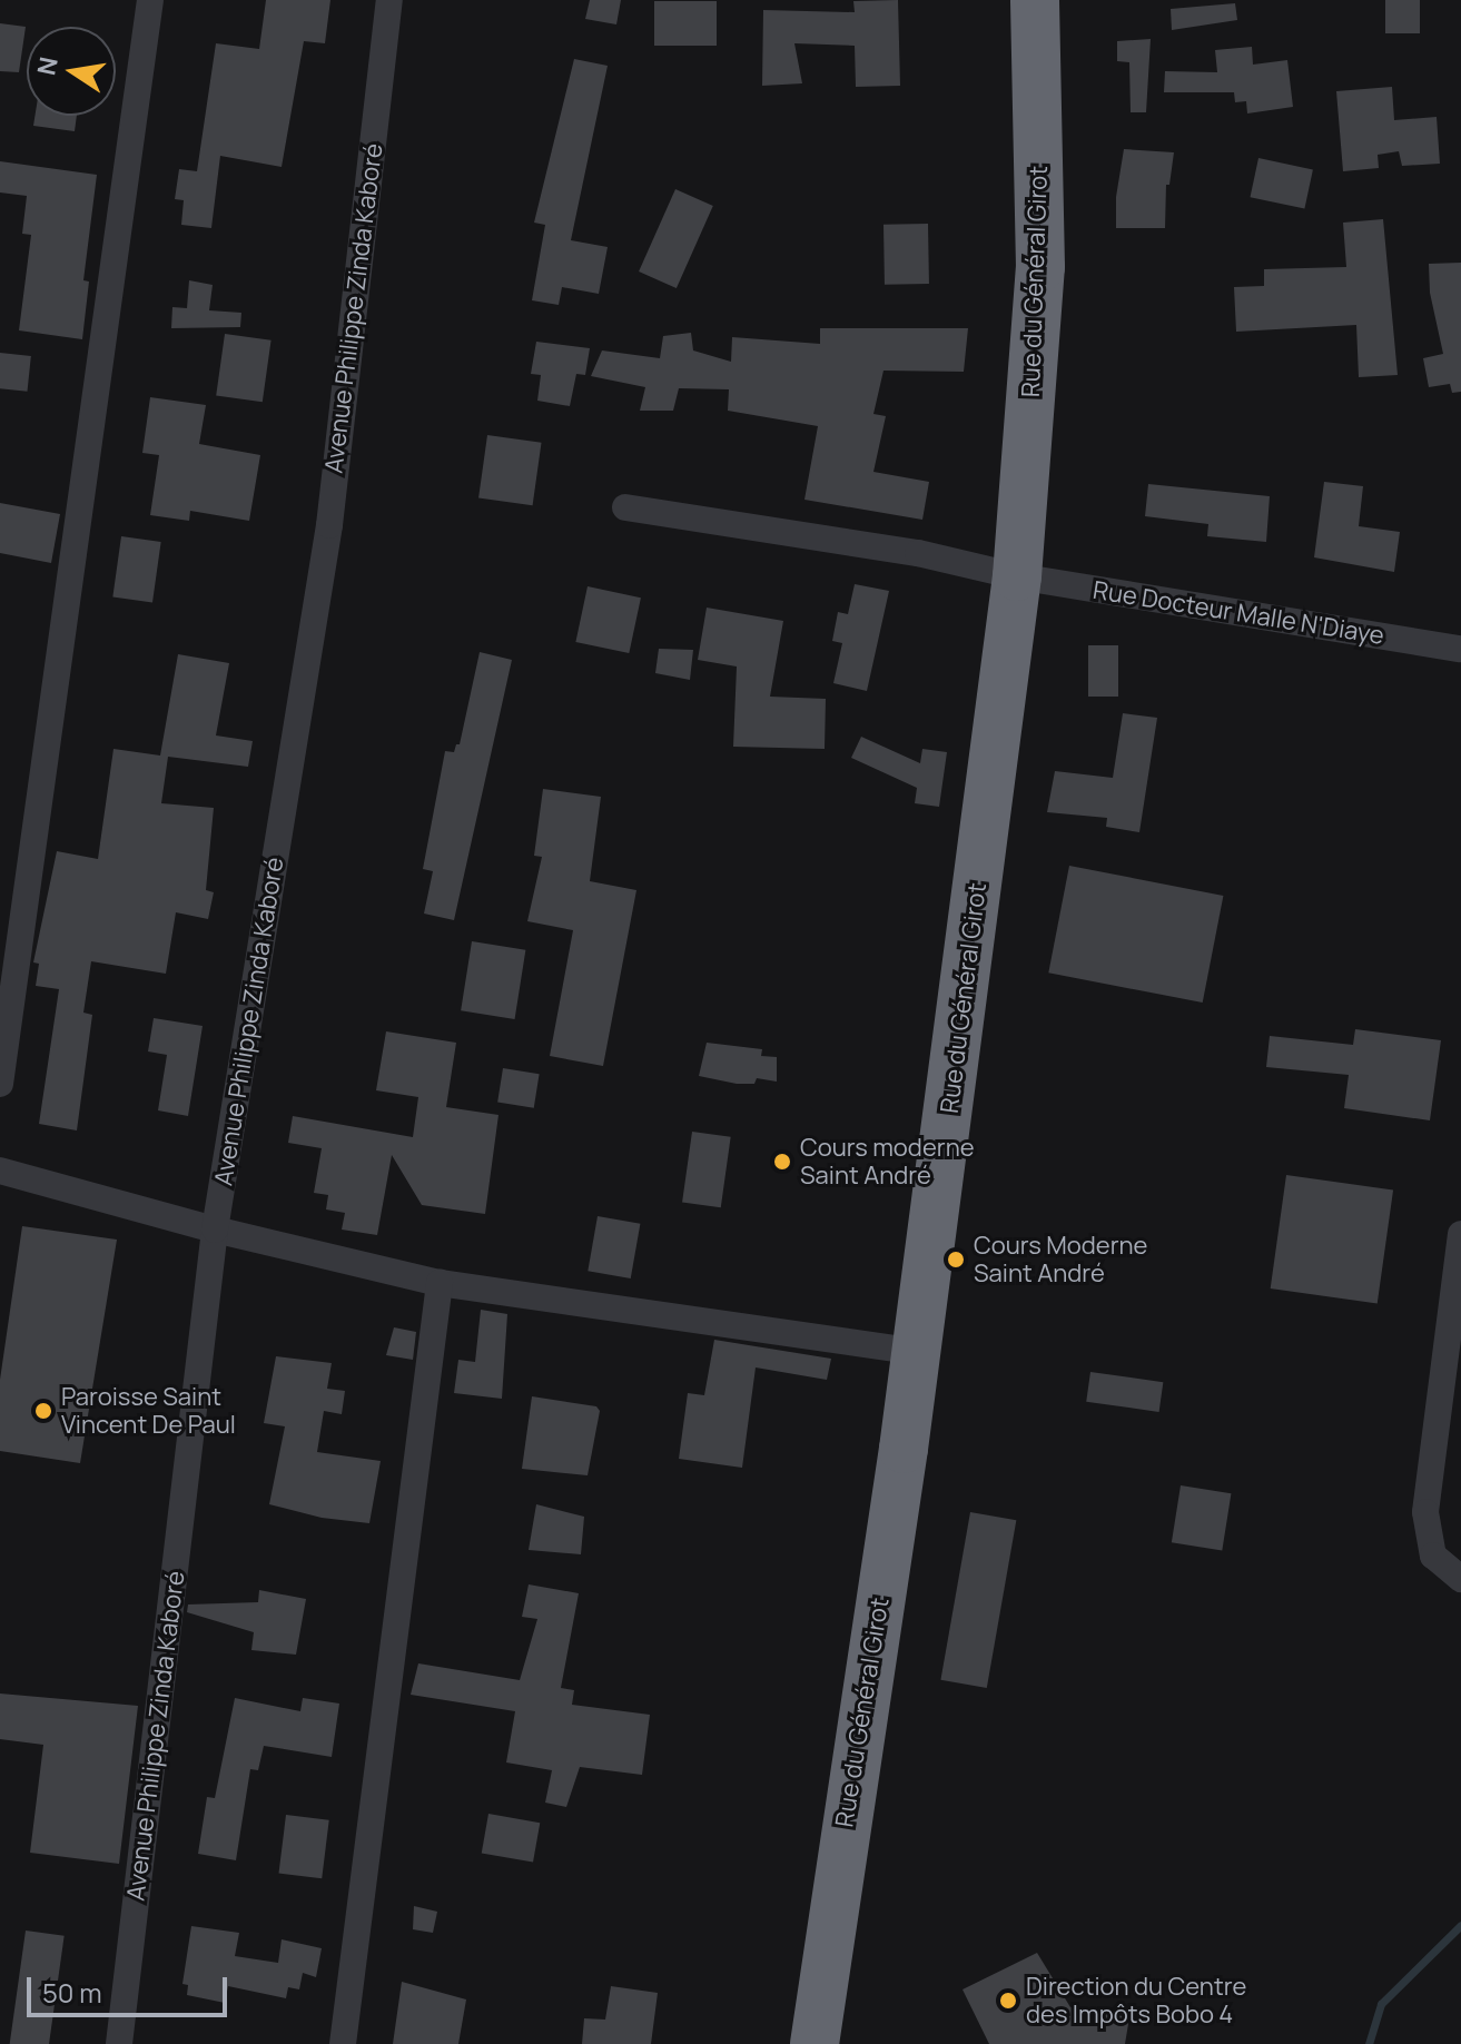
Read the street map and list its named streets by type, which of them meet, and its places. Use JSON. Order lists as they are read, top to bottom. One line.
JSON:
{"streets":{"highway":["Rue du Général Girot"],"street":["Avenue Philippe Zinda Kaboré","Rue Docteur Malle N'Diaye"]},"crossings":[["Rue du Général Girot","Rue Docteur Malle N'Diaye"]],"places":["Cours moderne Saint André","Cours Moderne Saint André","Paroisse Saint Vincent De Paul","Direction du Centre des Impôts Bobo 4"],"scale_bar":"50 m","north":"left"}
